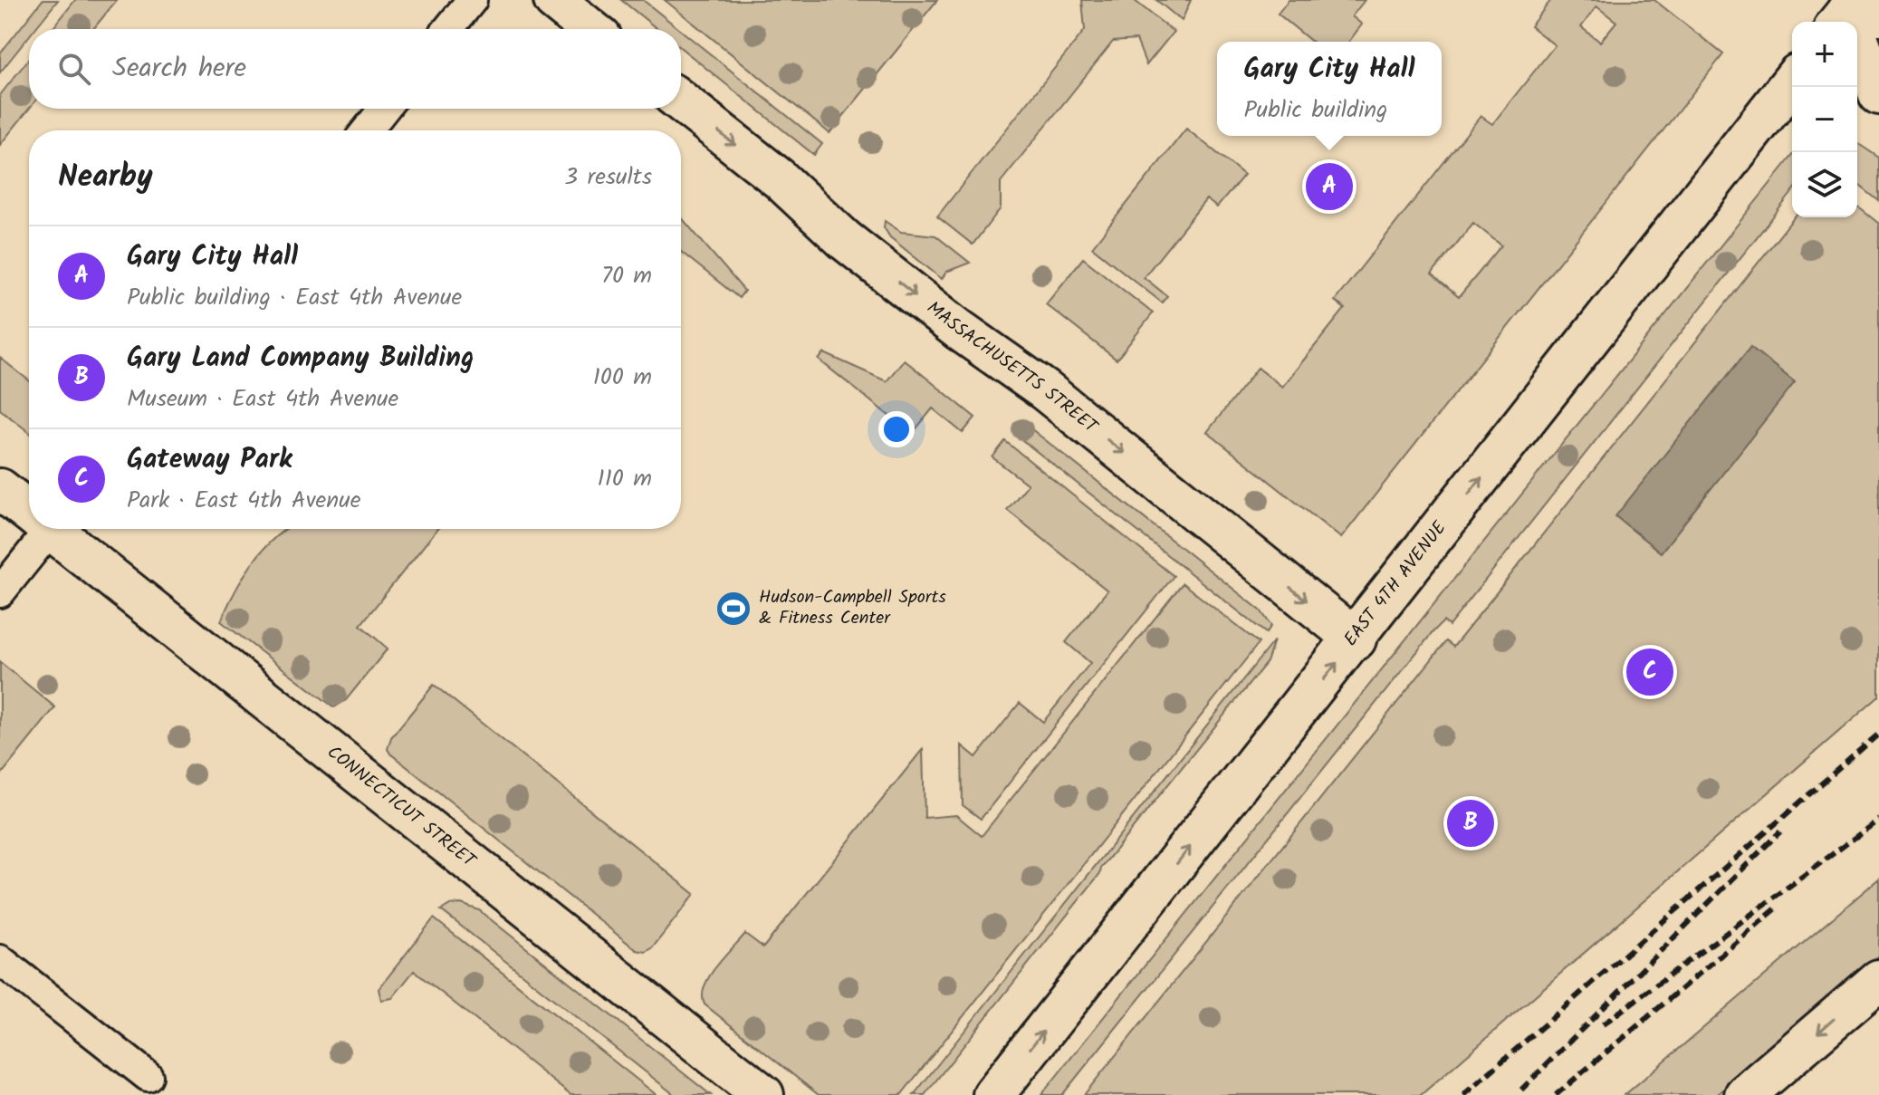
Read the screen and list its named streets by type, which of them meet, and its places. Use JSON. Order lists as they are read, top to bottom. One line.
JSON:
{"streets":{"main road":["MASSACHUSETTS STREET","EAST 4TH AVENUE","CONNECTICUT STREET"]},"crossings":[["MASSACHUSETTS STREET","EAST 4TH AVENUE"]],"one_way":["MASSACHUSETTS STREET","EAST 4TH AVENUE"],"places":{"sports":["Hudson-Campbell Sports & Fitness Center"]},"page":{"map_buttons":["+","−"],"search":"Search here","popup":["Gary City Hall","Public building"],"heading":["Nearby","3 results"],"pins":["A","C","B"],"list":[{"mark":"A","name":"Gary City Hall","note":"Public building · East 4th Avenue","value":"70 m"},{"mark":"B","name":"Gary Land Company Building","note":"Museum · East 4th Avenue","value":"100 m"},{"mark":"C","name":"Gateway Park","note":"Park · East 4th Avenue","value":"110 m"}]}}
